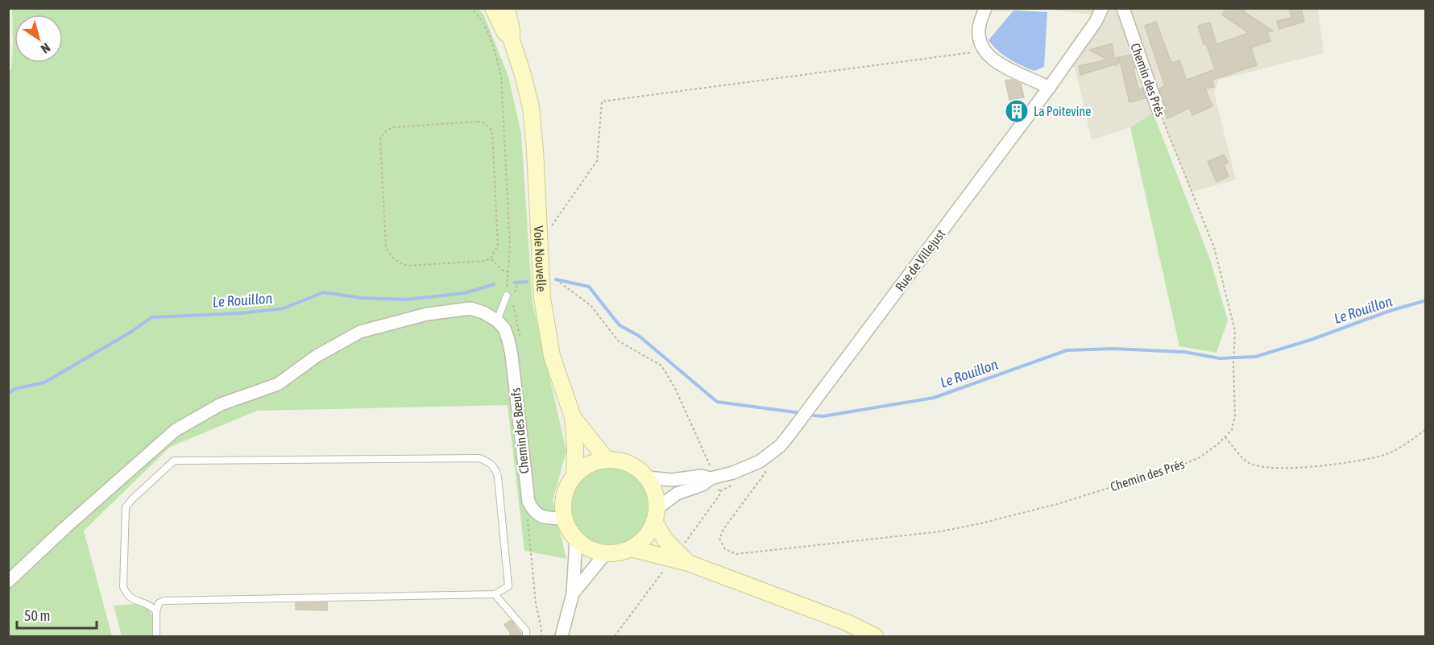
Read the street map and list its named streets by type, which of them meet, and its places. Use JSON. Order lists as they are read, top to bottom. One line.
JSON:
{"streets":{"main road":["Voie Nouvelle"],"street":["Chemin des Prés","Rue de Villejust","Chemin des Bœufs"]},"crossings":[["Chemin des Prés","Rue de Villejust"],["Voie Nouvelle","Rue de Villejust"]],"water":["Le Rouillon"],"places":{"building":["La Poitevine"]},"scale_bar":"50 m","north":"bottom right"}
